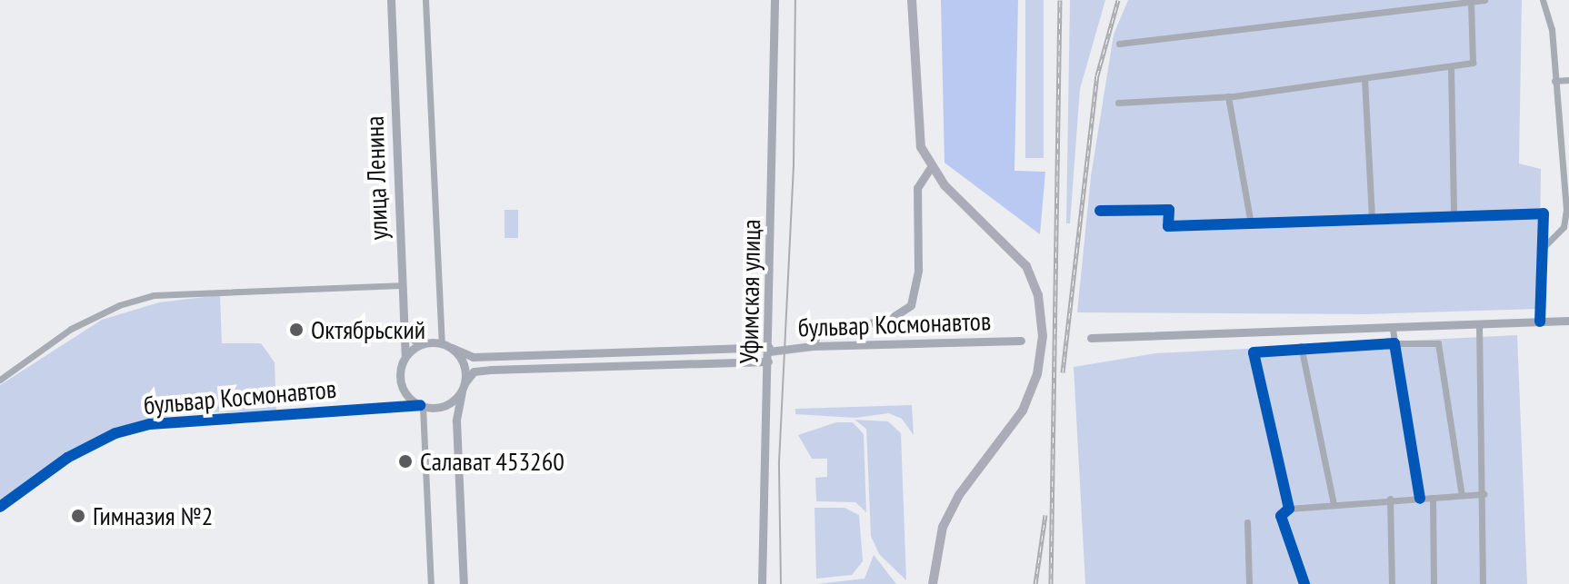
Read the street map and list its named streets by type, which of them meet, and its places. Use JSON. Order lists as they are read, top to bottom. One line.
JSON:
{"streets":{"main road":["улица Ленина","Уфимская улица","бульвар Космонавтов"]},"crossings":[["улица Ленина","бульвар Космонавтов"],["Уфимская улица","бульвар Космонавтов"]],"places":["Октябрьский","Салават 453260","Гимназия №2"]}
